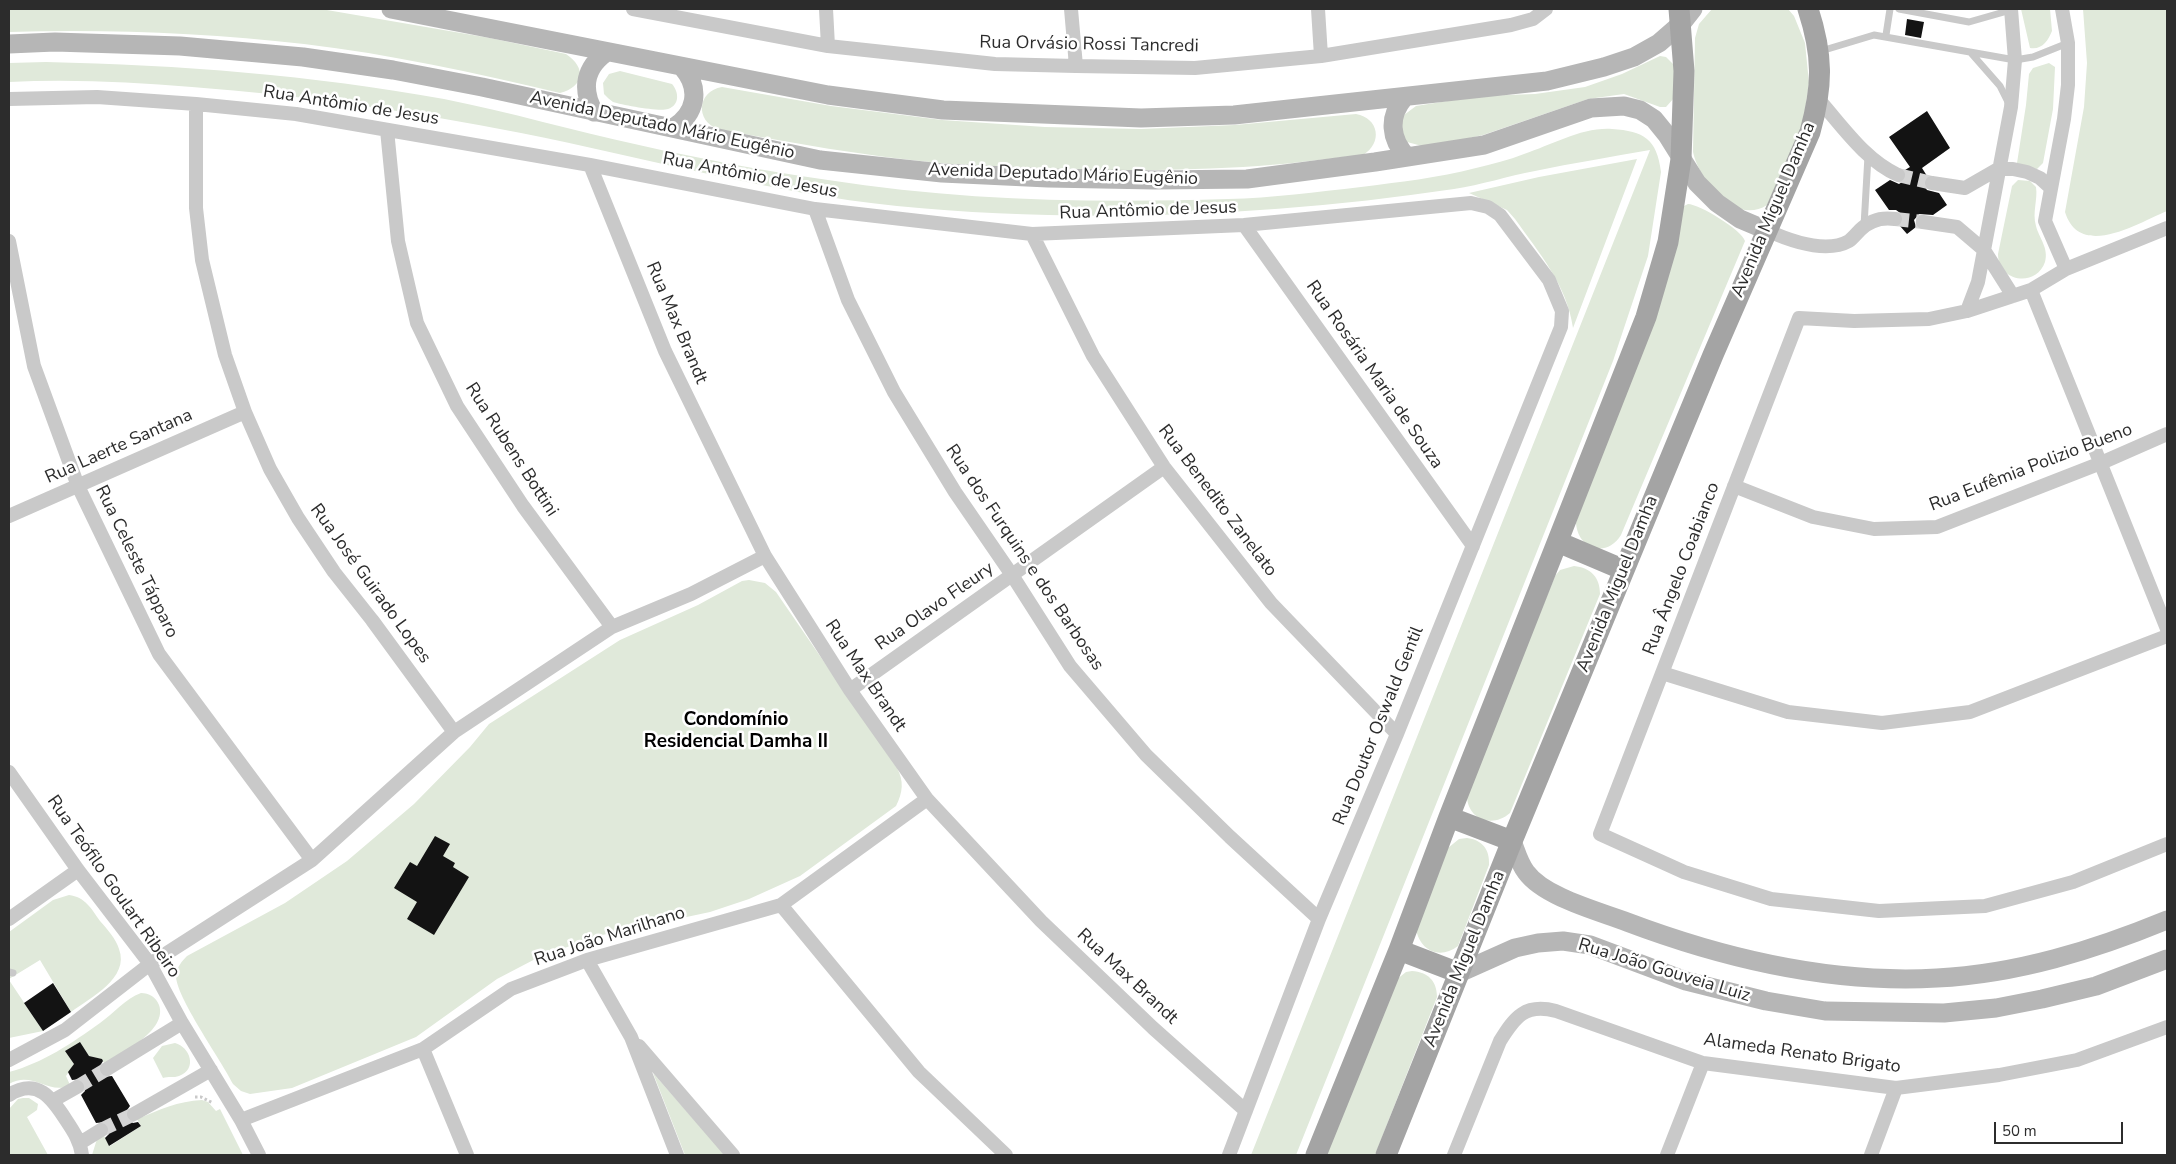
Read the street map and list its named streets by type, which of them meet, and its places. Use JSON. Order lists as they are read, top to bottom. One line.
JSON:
{"streets":{"main road":["Avenida Miguel Damha"],"street":["Rua Orvásio Rossi Tancredi","Rua Antômio de Jesus","Avenida Deputado Mário Eugênio","Rua Max Brandt","Rua Rosária Maria de Souza","Rua Laerte Santana","Rua Rubens Bottini","Rua Eufêmia Polizio Bueno","Rua Benedito Zanelato","Rua dos Furquins e dos Barbosas","Rua Celeste Tápparo","Rua Ângelo Coabianco","Rua José Guirado Lopes","Rua Olavo Fleury","Rua Doutor Oswald Gentil","Rua Teófilo Goulart Ribeiro","Rua João Marilhano","Rua João Gouveia Luiz","Alameda Renato Brigato"]},"crossings":[["Rua Antômio de Jesus","Rua Max Brandt"],["Rua Antômio de Jesus","Rua Rosária Maria de Souza"],["Rua Antômio de Jesus","Rua Rubens Bottini"],["Rua Antômio de Jesus","Rua Benedito Zanelato"],["Rua Antômio de Jesus","Rua dos Furquins e dos Barbosas"],["Rua Antômio de Jesus","Rua José Guirado Lopes"],["Rua Antômio de Jesus","Rua Doutor Oswald Gentil"],["Avenida Deputado Mário Eugênio","Avenida Miguel Damha"],["Avenida Miguel Damha","Rua João Gouveia Luiz"],["Rua Max Brandt","Rua Olavo Fleury"],["Rua Max Brandt","Rua Doutor Oswald Gentil"],["Rua Max Brandt","Rua João Marilhano"],["Rua Rosária Maria de Souza","Rua Doutor Oswald Gentil"],["Rua Laerte Santana","Rua Celeste Tápparo"],["Rua Laerte Santana","Rua José Guirado Lopes"],["Rua Eufêmia Polizio Bueno","Rua Ângelo Coabianco"],["Rua Benedito Zanelato","Rua Olavo Fleury"],["Rua Benedito Zanelato","Rua Doutor Oswald Gentil"],["Rua dos Furquins e dos Barbosas","Rua Olavo Fleury"],["Rua dos Furquins e dos Barbosas","Rua Doutor Oswald Gentil"],["Rua Teófilo Goulart Ribeiro","Rua João Marilhano"]],"districts":["Condomínio Residencial Damha II"],"scale_bar":"50 m"}
